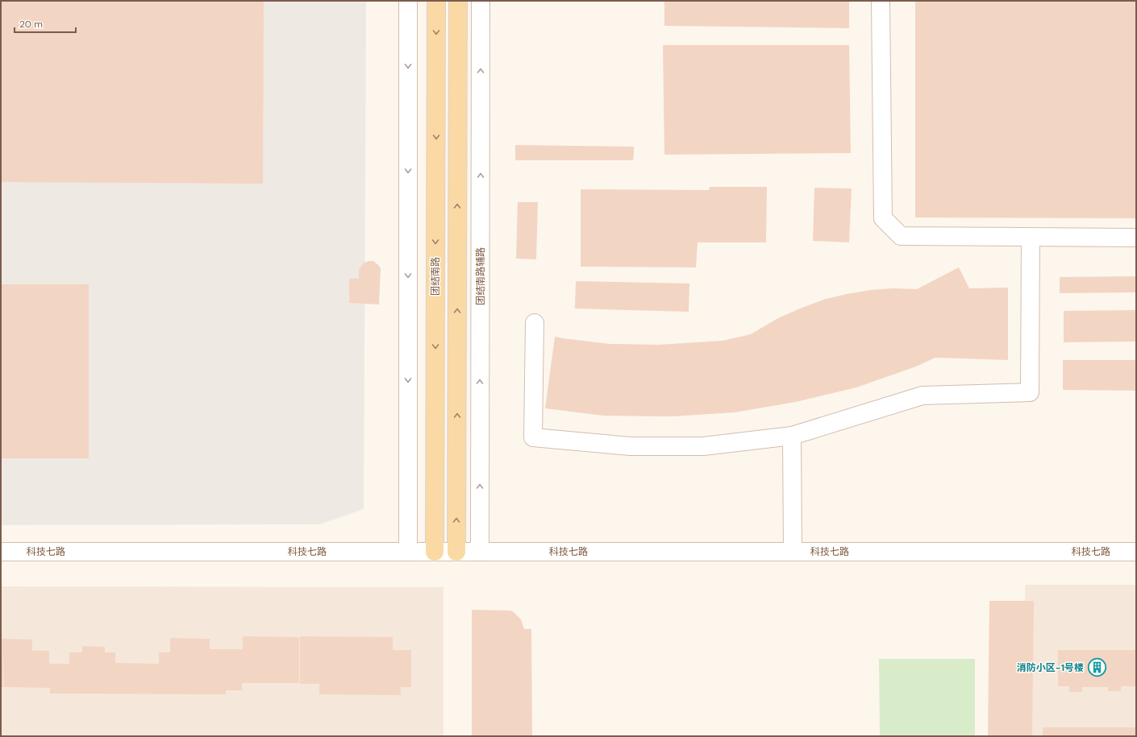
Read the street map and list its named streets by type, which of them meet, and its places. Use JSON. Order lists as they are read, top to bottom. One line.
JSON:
{"streets":{"main road":["团结南路"],"street":["团结南路辅路","科技七路"]},"crossings":[["团结南路","科技七路"],["团结南路辅路","科技七路"]],"places":{"building":["消防小区-1号楼"]},"scale_bar":"20 m"}
